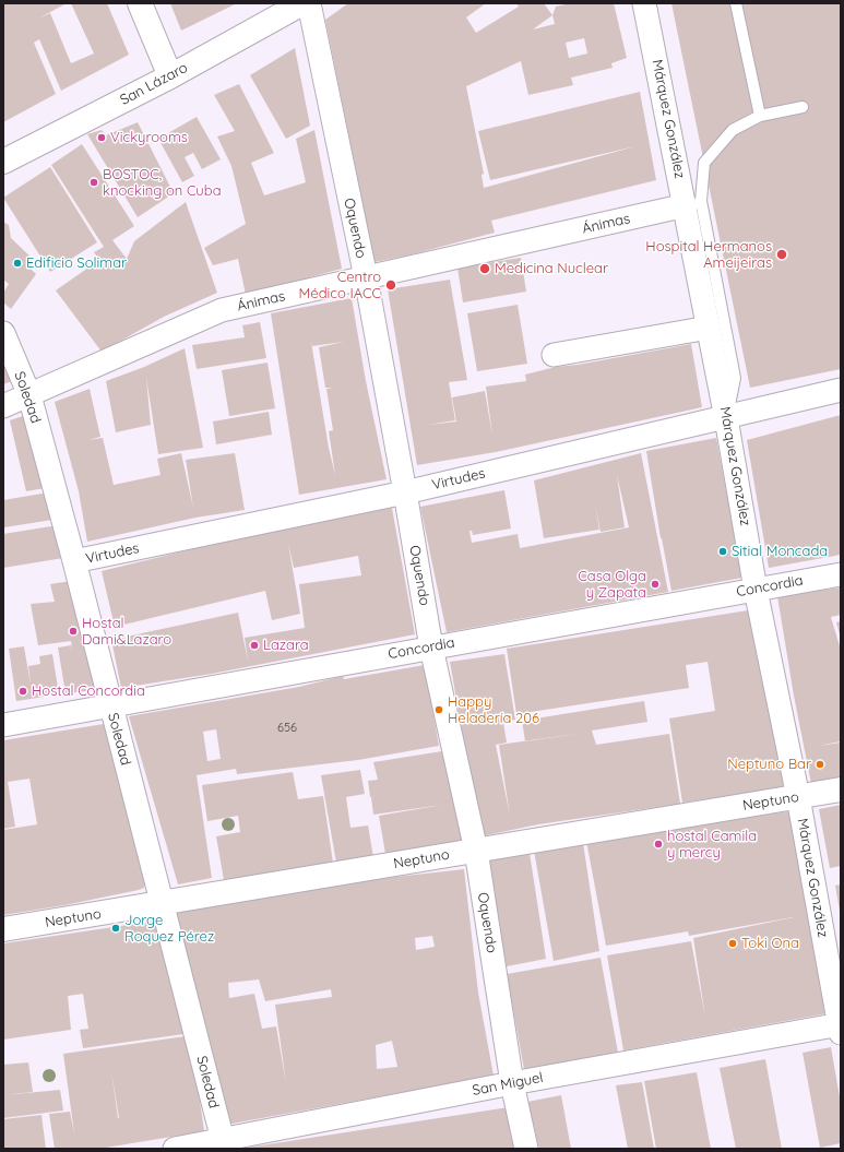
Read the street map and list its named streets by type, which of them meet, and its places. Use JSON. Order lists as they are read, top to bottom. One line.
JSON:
{"streets":{"street":["San Lázaro","Márquez González","Ánimas","Oquendo","Soledad","Virtudes","Concordia","Neptuno","San Miguel"]},"crossings":[["Márquez González","Ánimas"],["Márquez González","Virtudes"],["Márquez González","Concordia"],["Márquez González","Neptuno"],["Márquez González","San Miguel"],["Ánimas","Oquendo"],["Ánimas","Soledad"],["Oquendo","Virtudes"],["Oquendo","Concordia"],["Oquendo","Neptuno"],["Oquendo","San Miguel"],["Soledad","Virtudes"],["Soledad","Concordia"],["Soledad","Neptuno"],["Soledad","San Miguel"]],"places":["Vickyrooms","BOSTOC, knocking on Cuba","Hospital Hermanos Ameijeiras","Edificio Solimar","Medicina Nuclear","Centro Médico IACC","Sitial Moncada","Casa Olga y Zapata","Hostal Dami&Lazaro","Lazara","Hostal Concordia","Happy Heladería 206","Neptuno Bar","hostal Camila y mercy","Jorge Roquez Pérez","Toki Ona"],"house_numbers":["656"]}
